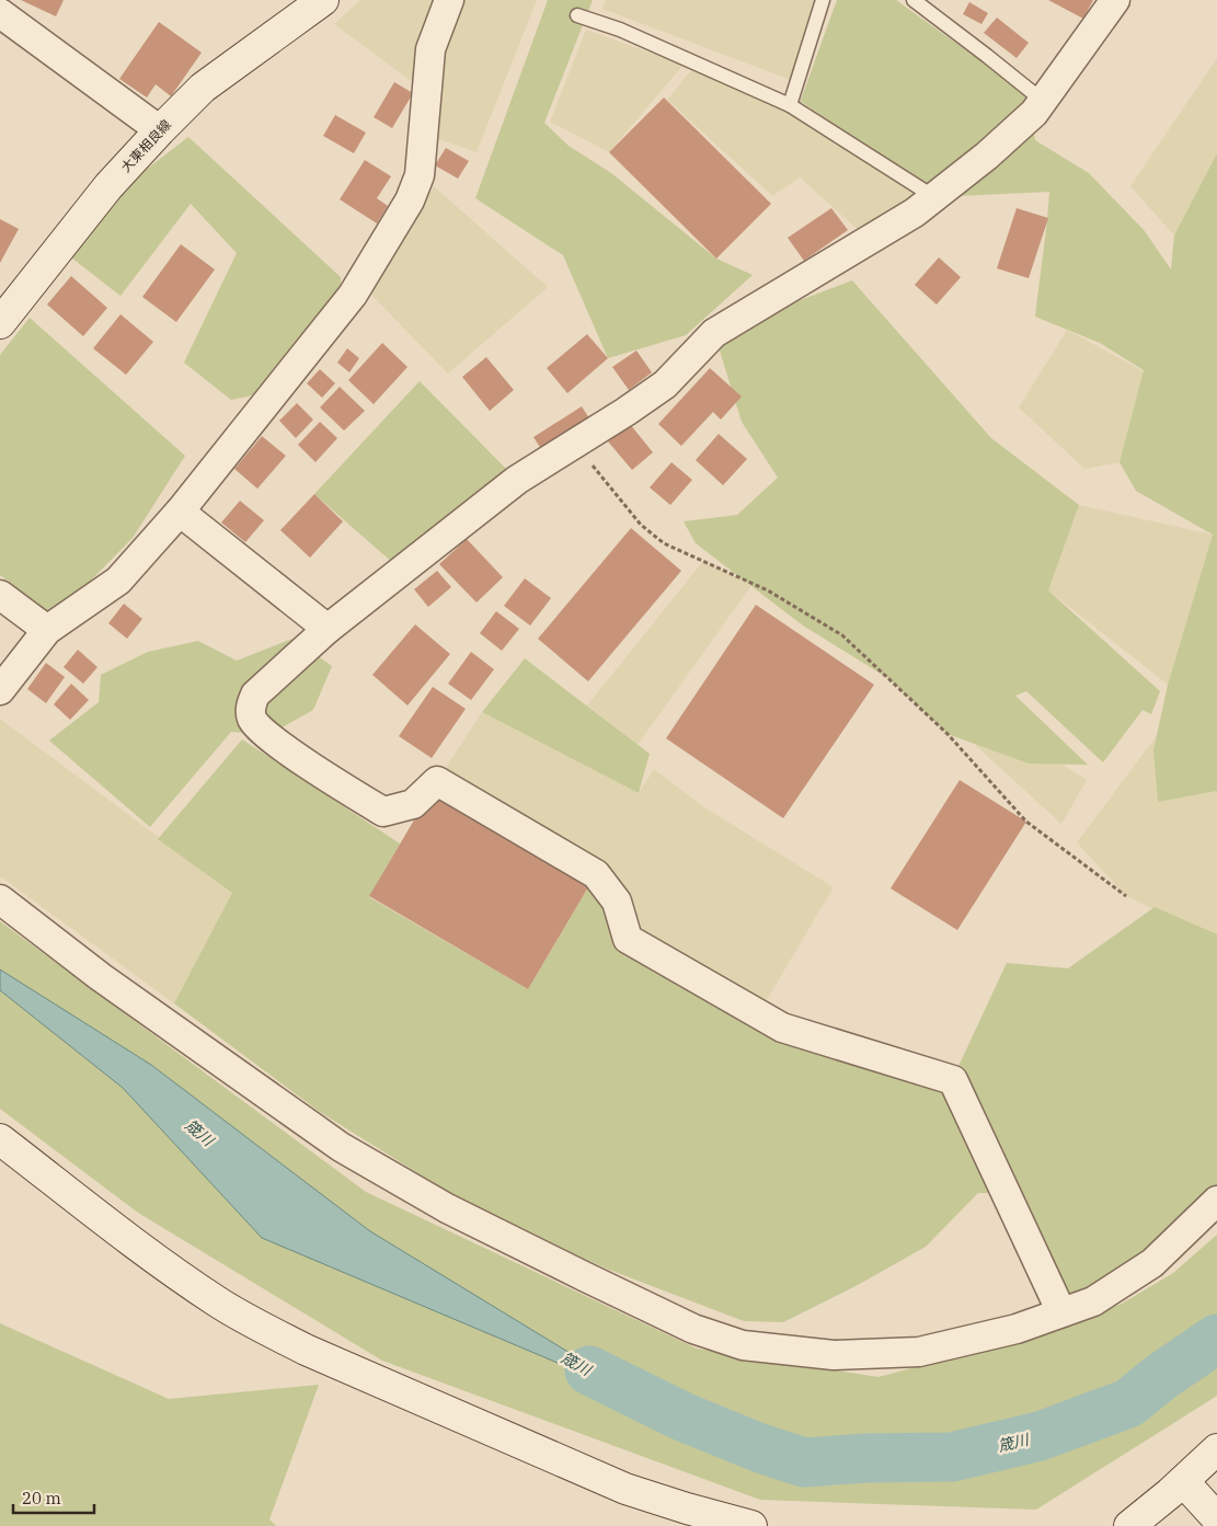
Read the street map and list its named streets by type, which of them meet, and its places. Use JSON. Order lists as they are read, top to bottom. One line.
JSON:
{"streets":{"street":["大東相良線"]},"water":["筬川"],"scale_bar":"20 m"}
